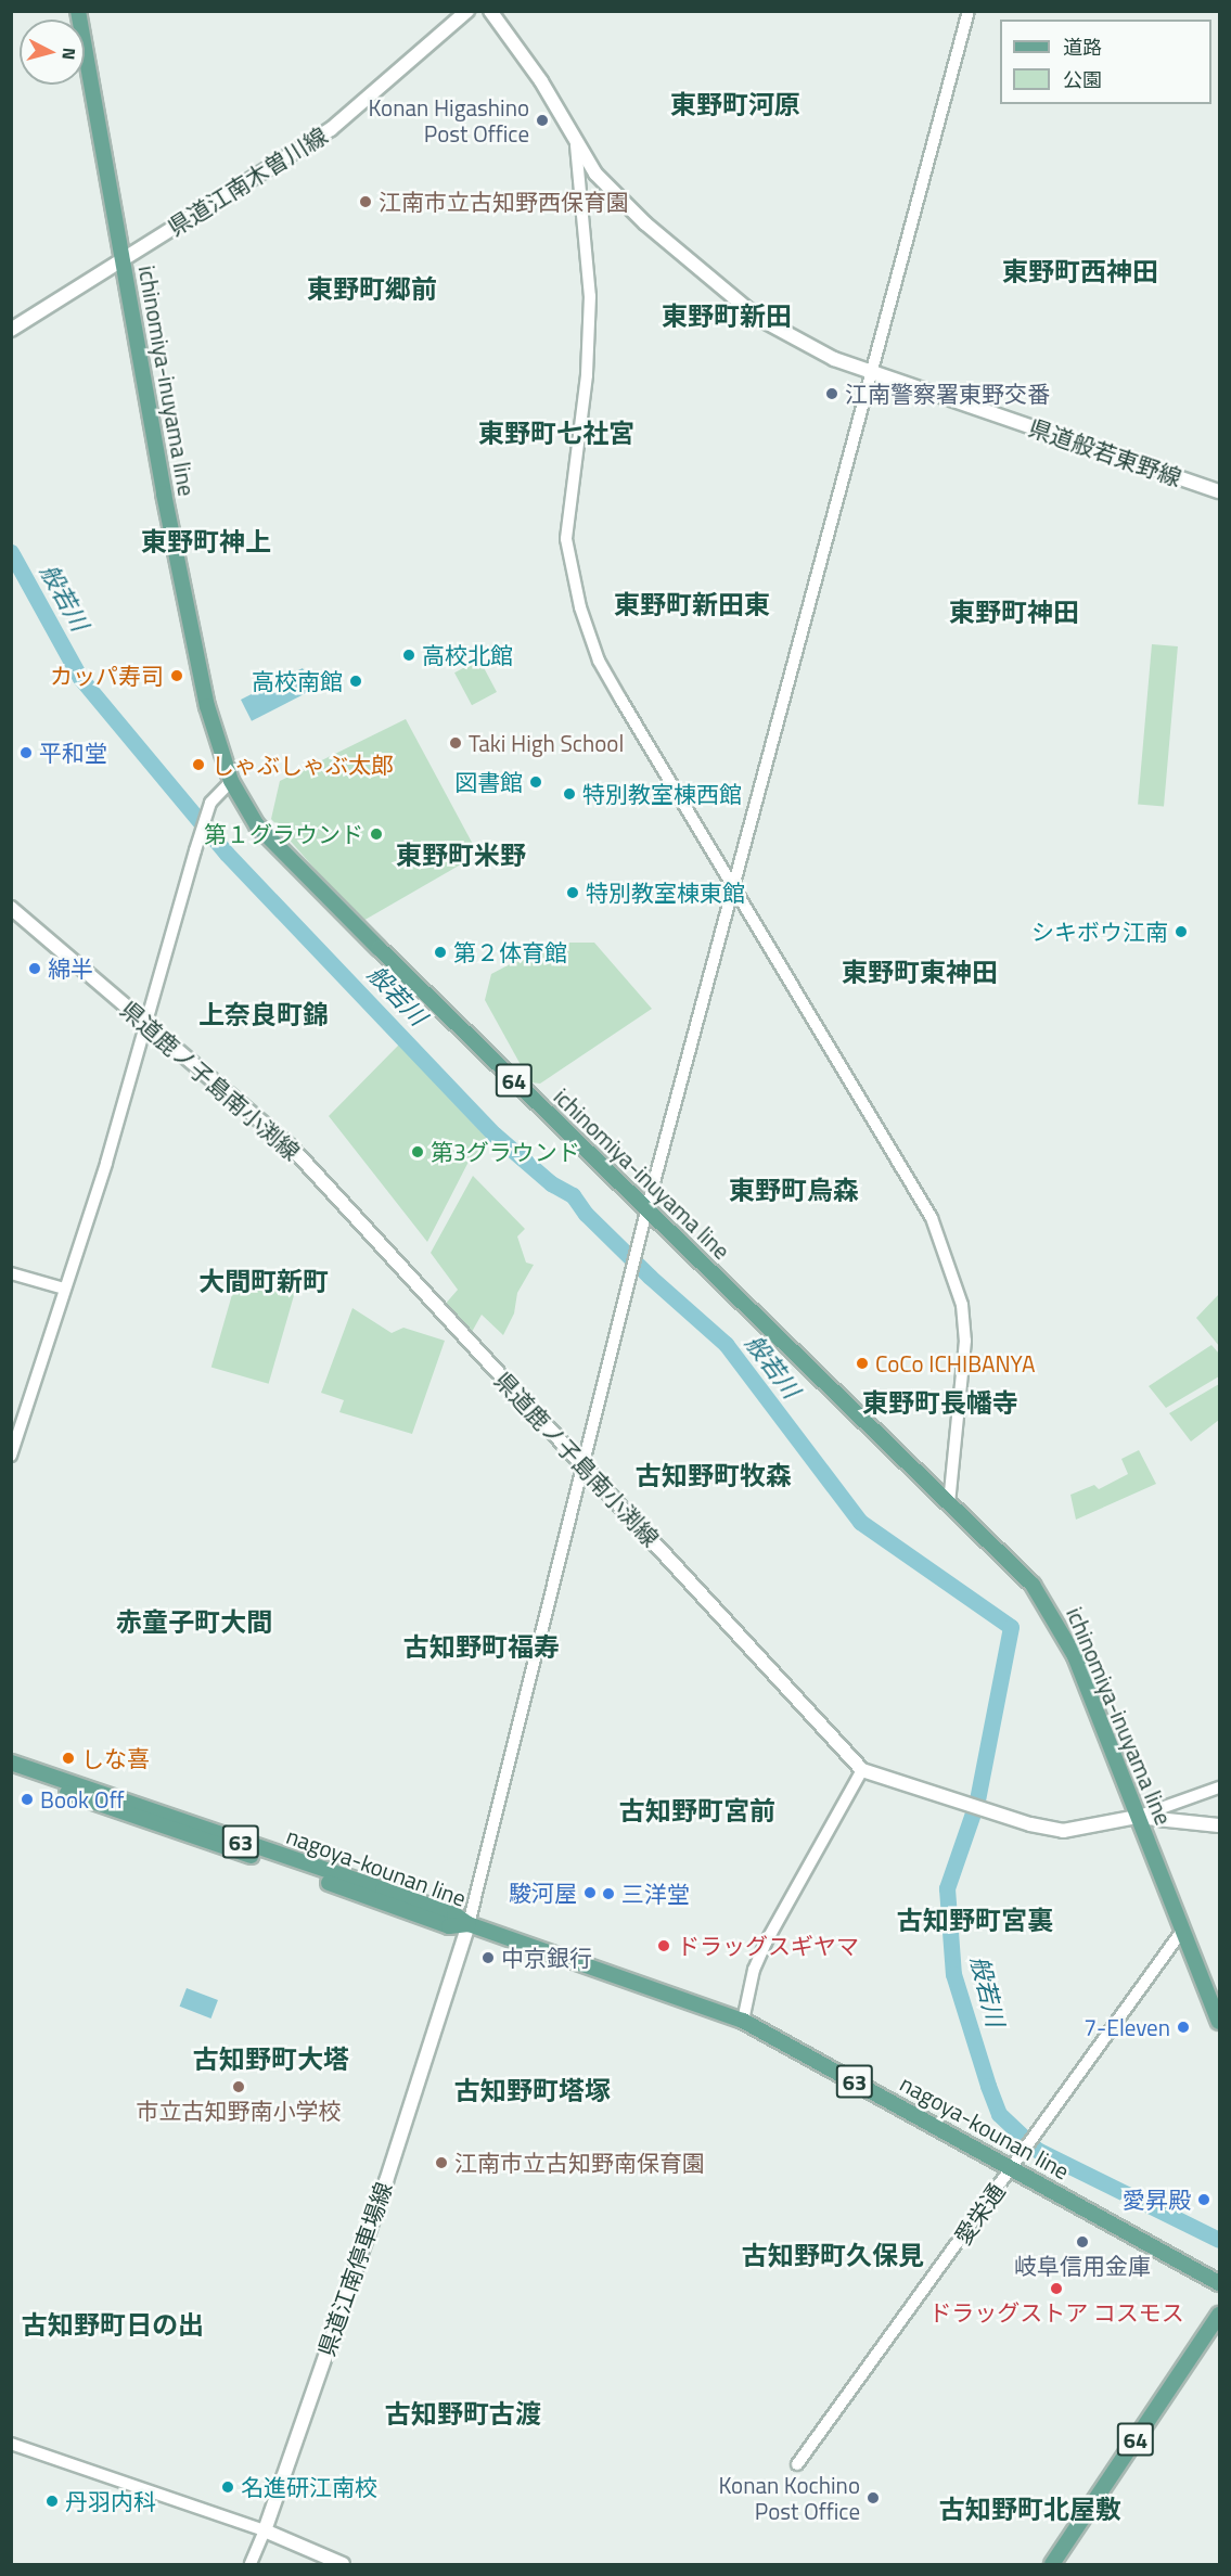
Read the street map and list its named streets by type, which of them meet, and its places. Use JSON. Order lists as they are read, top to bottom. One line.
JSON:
{"streets":{"main road":["県道江南木曽川線","ichinomiya-inuyama line","県道般若東野線","県道鹿ノ子島南小渕線","64","63","nagoya-kounan line","県道江南停車場線"],"street":["愛栄通"]},"crossings":[["県道江南木曽川線","ichinomiya-inuyama line"],["ichinomiya-inuyama line","県道鹿ノ子島南小渕線"],["ichinomiya-inuyama line","愛栄通"],["nagoya-kounan line","愛栄通"],["nagoya-kounan line","県道江南停車場線"]],"districts":["東野町河原","東野町西神田","東野町郷前","東野町新田","東野町七社宮","東野町神上","東野町新田東","東野町神田","東野町米野","東野町東神田","上奈良町錦","東野町烏森","大間町新町","東野町長幡寺","古知野町牧森","赤童子町大間","古知野町福寿","古知野町宮前","古知野町宮裏","古知野町大塔","古知野町塔塚","古知野町久保見","古知野町日の出","古知野町古渡","古知野町北屋敷"],"water":["般若川"],"places":["Konan Higashino Post Office","江南市立古知野西保育園","江南警察署東野交番","高校北館","カッパ寿司","高校南館","Taki High School","平和堂","しゃぶしゃぶ太郎","図書館","特別教室棟西館","第１グラウンド","特別教室棟東館","シキボウ江南","第２体育館","綿半","第3グラウンド","CoCo ICHIBANYA","しな喜","Book Off","駿河屋","三洋堂","ドラッグスギヤマ","中京銀行","7-Eleven","市立古知野南小学校","江南市立古知野南保育園","愛昇殿","岐阜信用金庫","ドラッグストア コスモス","名進研江南校","Konan Kochino Post Office","丹羽内科"],"legend":["道路","公園"],"north":"right"}
